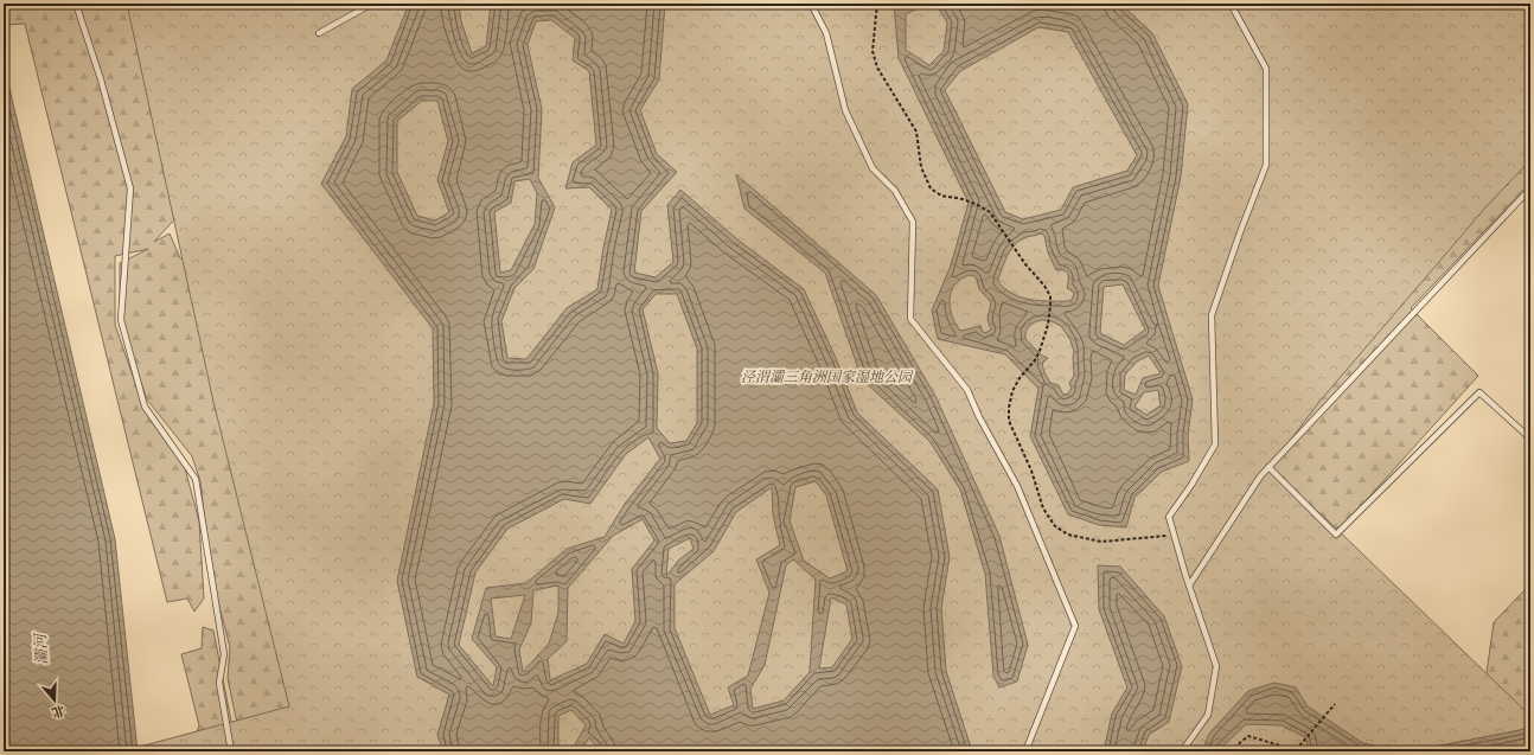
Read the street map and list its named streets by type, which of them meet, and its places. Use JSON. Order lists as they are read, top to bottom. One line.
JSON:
{"water":["灞河"],"parks":["泾渭灞三角洲国家湿地公园"],"north":"bottom"}
